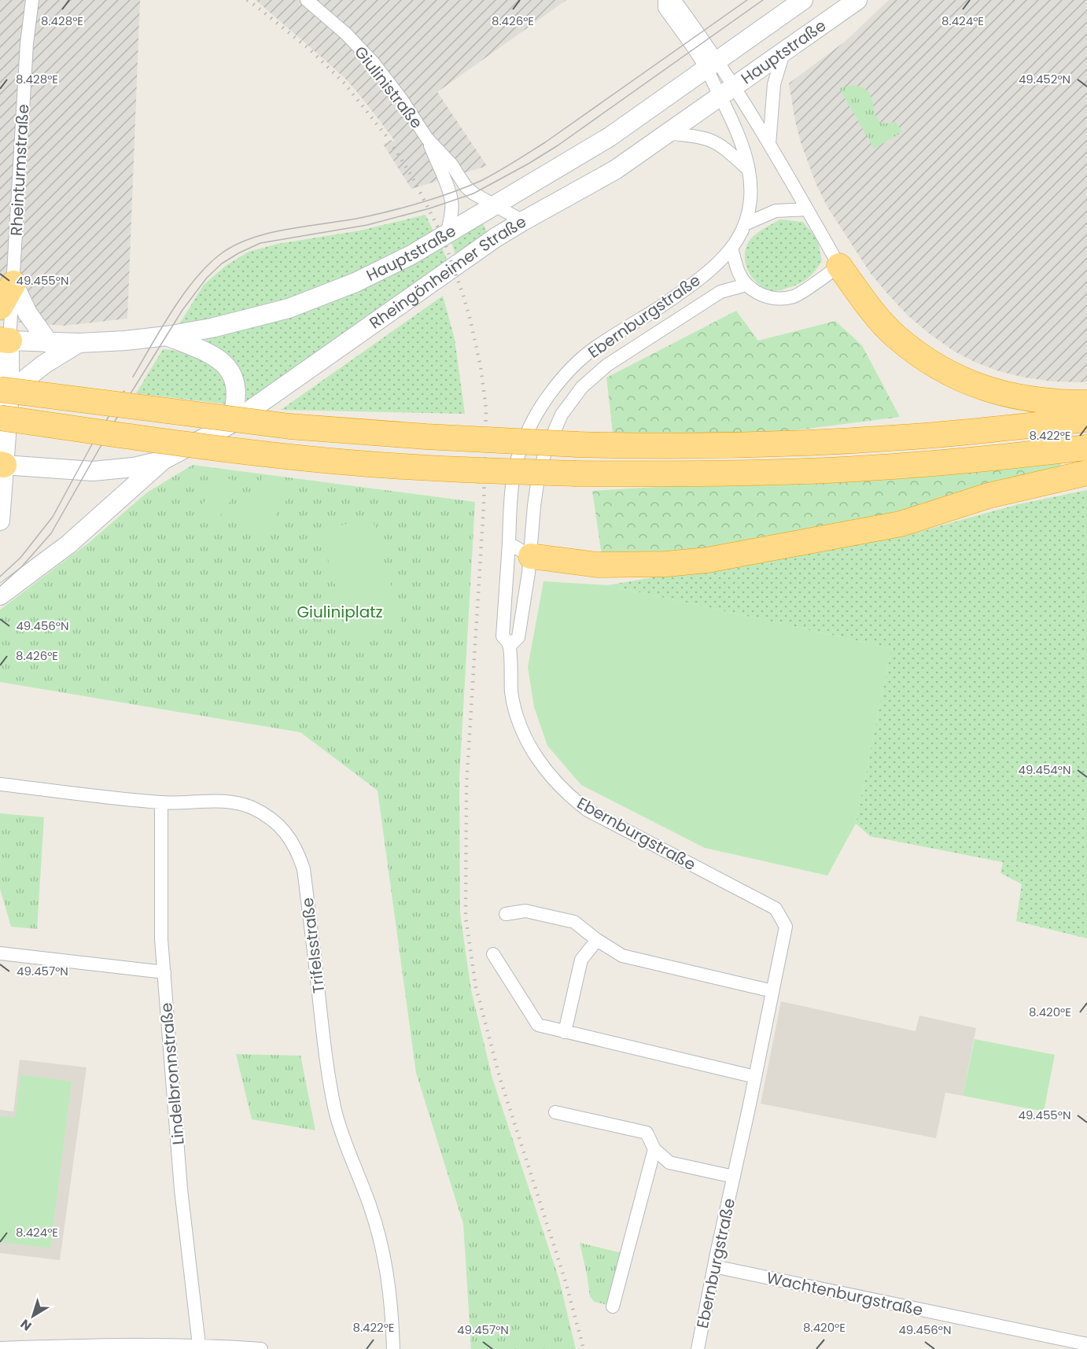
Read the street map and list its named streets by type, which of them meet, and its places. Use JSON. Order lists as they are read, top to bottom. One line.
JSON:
{"streets":{"main road":["Hauptstraße","Rheingönheimer Straße"],"street":["Giulinistraße","Rheinturmstraße","Ebernburgstraße","Trifelsstraße","Lindelbronnstraße","Wachtenburgstraße"]},"crossings":[["Hauptstraße","Giulinistraße"],["Hauptstraße","Rheinturmstraße"],["Hauptstraße","Rheingönheimer Straße"],["Hauptstraße","Ebernburgstraße"],["Giulinistraße","Rheingönheimer Straße"],["Rheingönheimer Straße","Ebernburgstraße"],["Ebernburgstraße","Wachtenburgstraße"],["Trifelsstraße","Lindelbronnstraße"]],"parks":["Giuliniplatz"],"north":"bottom left","coordinates":["8.428°E","8.426°E","8.424°E","49.452°N","49.455°N","8.422°E","49.456°N","49.454°N","49.457°N","8.420°E"]}
